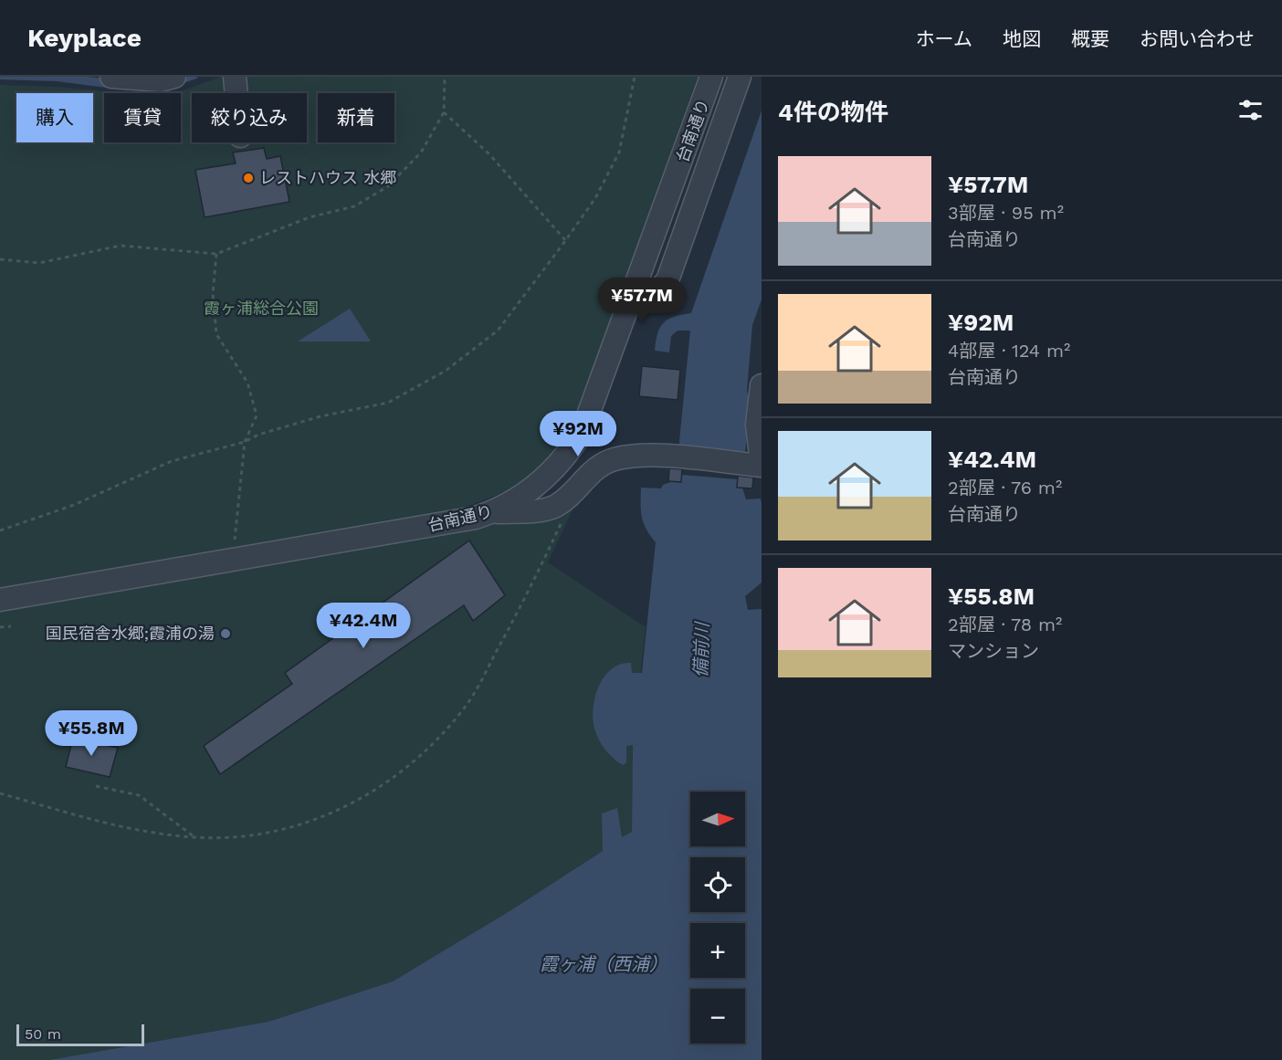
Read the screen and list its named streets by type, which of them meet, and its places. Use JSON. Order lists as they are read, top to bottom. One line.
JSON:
{"streets":{"street":["台南通り"]},"water":["備前川","霞ヶ浦（西浦）"],"parks":["霞ヶ浦総合公園"],"places":["レストハウス 水郷","国民宿舎水郷;霞浦の湯"],"scale_bar":"50 m","north":"right","page":{"header":"Keyplace","nav":["ホーム","地図","概要","お問い合わせ"],"heading":"4件の物件","chip":["購入","賃貸","絞り込み","新着"],"list":[{"name":"¥57.7M","note":"3部屋 · 95 m² · 台南通り"},{"name":"¥92M","note":"4部屋 · 124 m² · 台南通り"},{"name":"¥42.4M","note":"2部屋 · 76 m² · 台南通り"},{"name":"¥55.8M","note":"2部屋 · 78 m² · マンション"}],"price":["¥57.7M","¥92M","¥42.4M","¥55.8M"],"map_buttons":["+","−"],"scale":"50 m"}}
